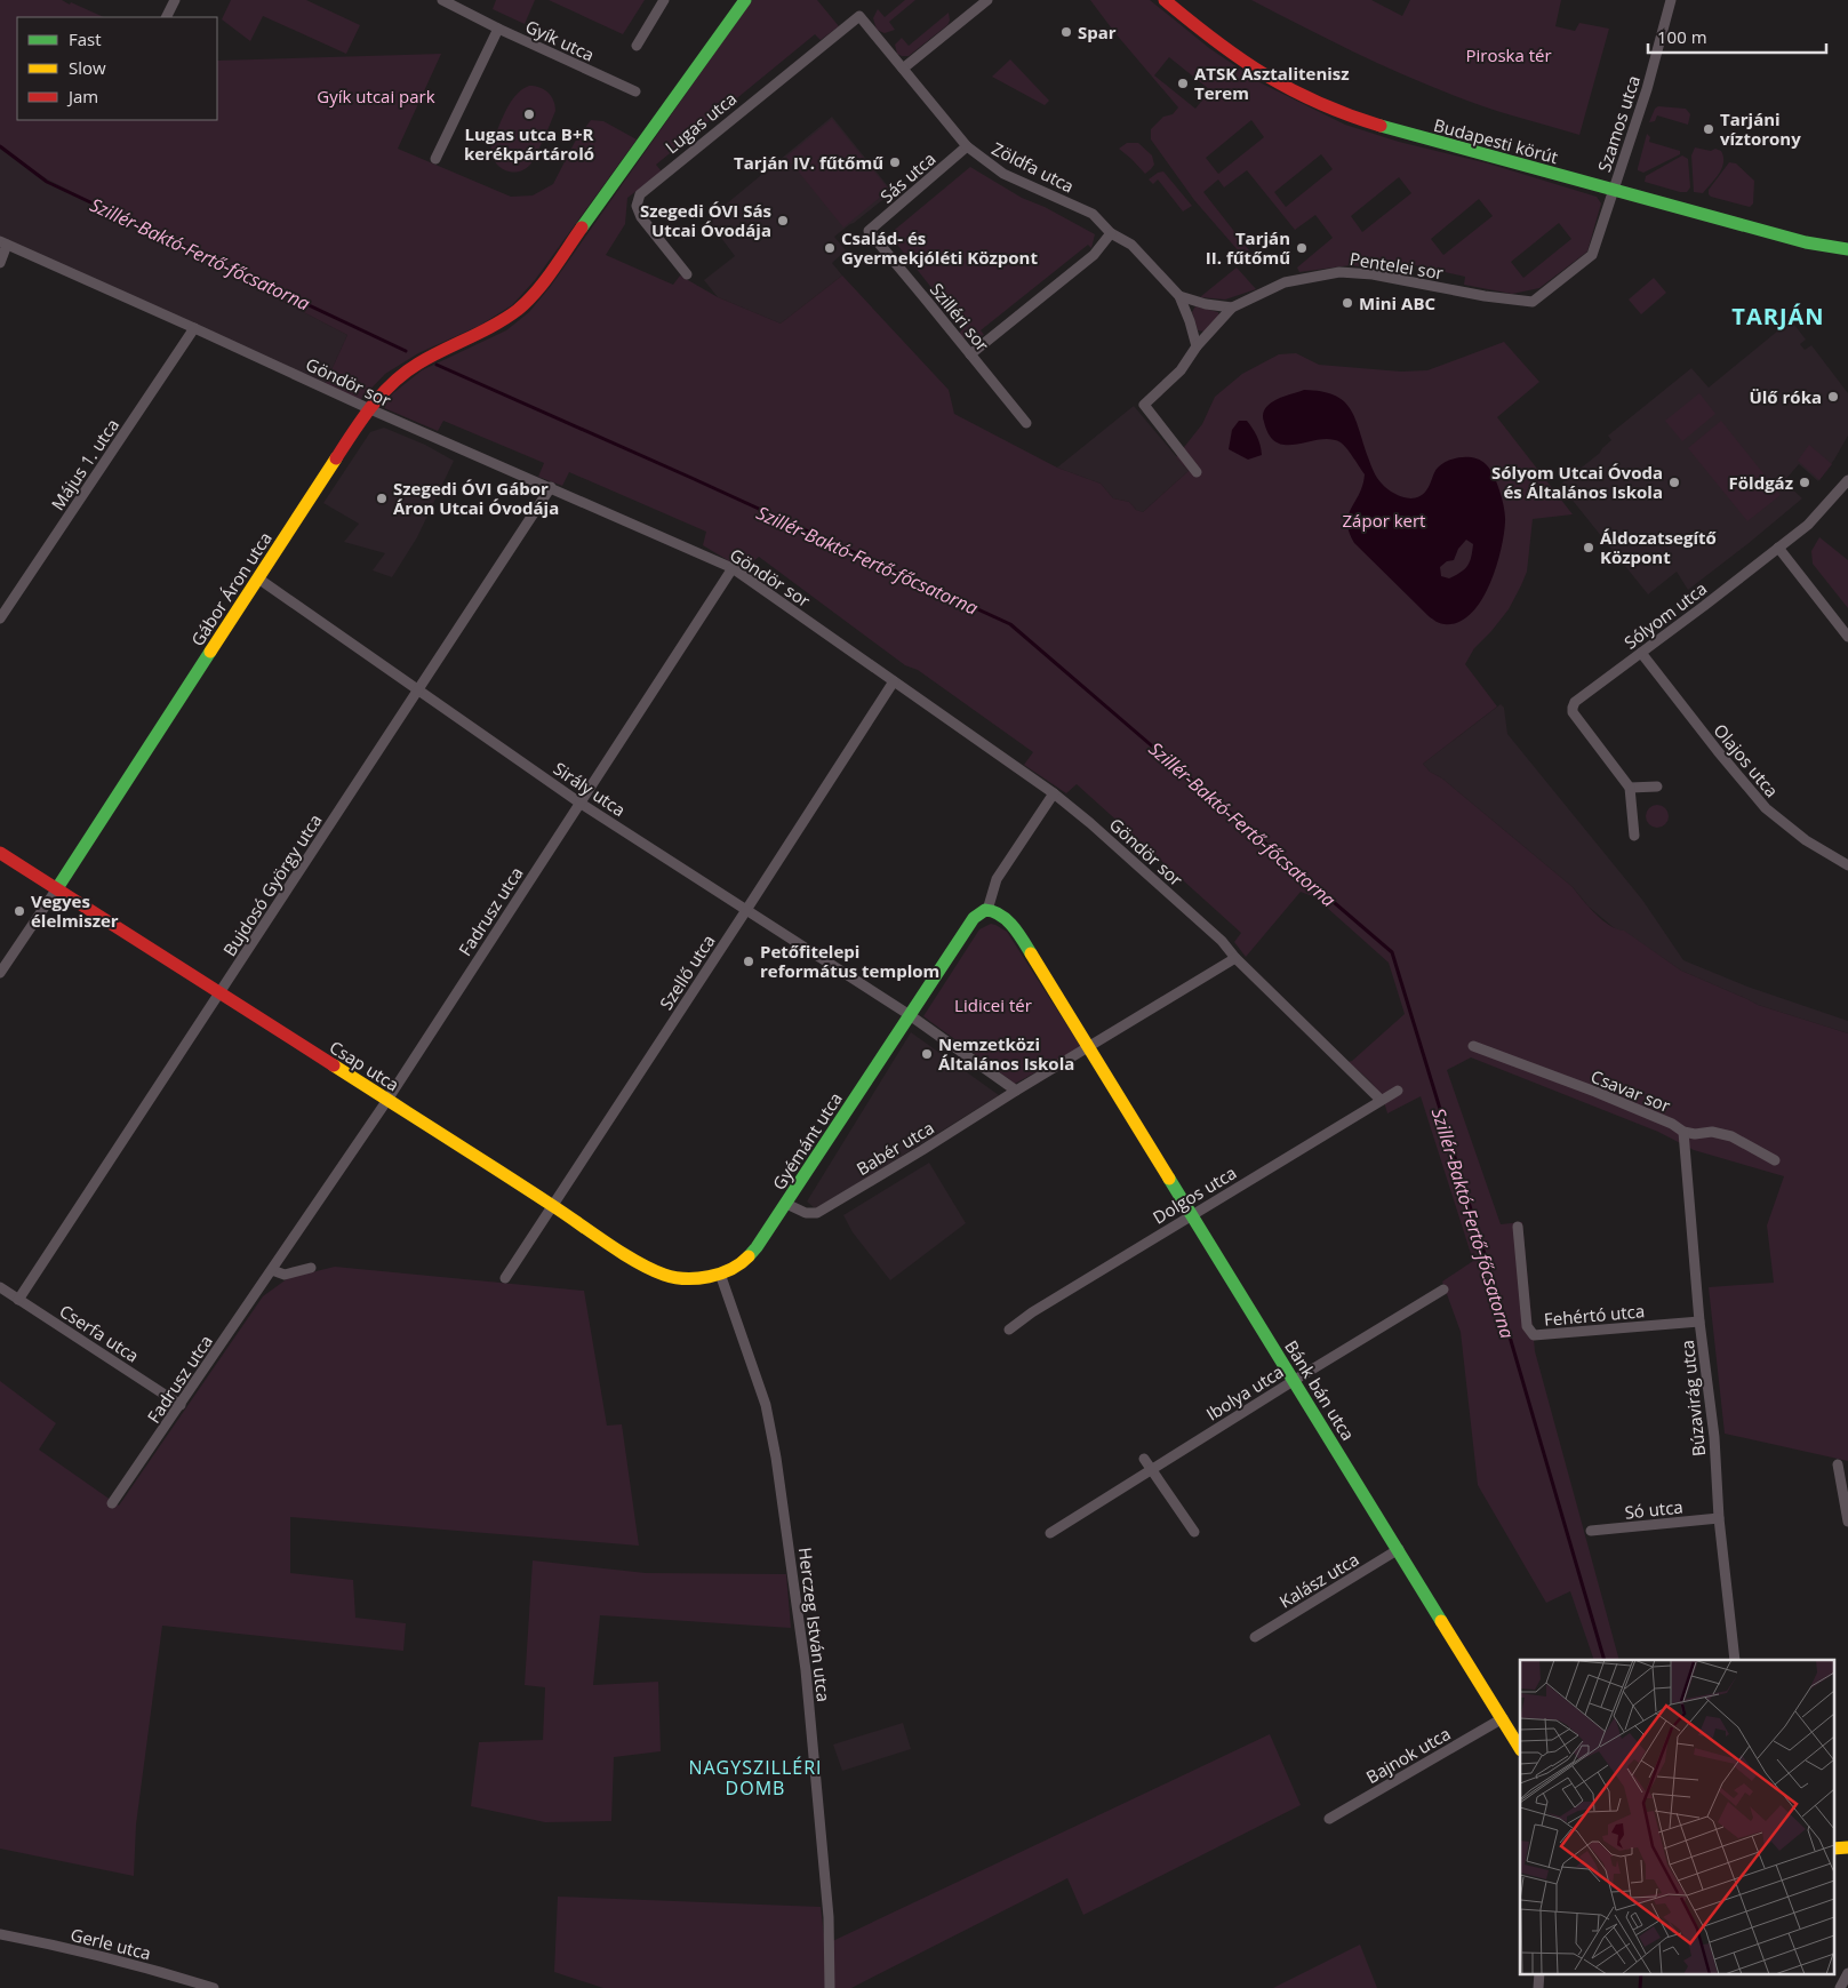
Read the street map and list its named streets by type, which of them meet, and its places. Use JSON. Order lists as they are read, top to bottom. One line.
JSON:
{"streets":{"street":["Gyík utca","Lugas utca","Szamos utca","Budapesti körút","Zöldfa utca","Sás utca","Pentelei sor","Szilléri sor","Göndör sor","Május 1. utca","Gábor Áron utca","Sólyom utca","Olajos utca","Sirály utca","Bujdosó György utca","Fadrusz utca","Szellő utca","Csap utca","Csavar sor","Gyémánt utca","Babér utca","Dolgos utca","Fehértó utca","Cserfa utca","Bánk bán utca","Ibolya utca","Búzavirág utca","Só utca","Kalász utca","Herczeg István utca","Bajnok utca","Gerle utca"]},"crossings":[["Lugas utca","Zöldfa utca"],["Lugas utca","Gábor Áron utca"],["Szamos utca","Budapesti körút"],["Szamos utca","Pentelei sor"],["Budapesti körút","Pentelei sor"],["Zöldfa utca","Sás utca"],["Zöldfa utca","Pentelei sor"],["Sás utca","Szilléri sor"],["Göndör sor","Május 1. utca"],["Göndör sor","Gábor Áron utca"],["Göndör sor","Bujdosó György utca"],["Göndör sor","Fadrusz utca"],["Göndör sor","Szellő utca"],["Göndör sor","Dolgos utca"],["Gábor Áron utca","Sirály utca"],["Gábor Áron utca","Csap utca"],["Sólyom utca","Olajos utca"],["Sirály utca","Bujdosó György utca"],["Sirály utca","Fadrusz utca"],["Sirály utca","Szellő utca"],["Sirály utca","Gyémánt utca"],["Bujdosó György utca","Csap utca"],["Bujdosó György utca","Cserfa utca"],["Fadrusz utca","Csap utca"],["Fadrusz utca","Cserfa utca"],["Szellő utca","Csap utca"],["Csap utca","Gyémánt utca"],["Csap utca","Herczeg István utca"],["Csavar sor","Búzavirág utca"],["Gyémánt utca","Babér utca"],["Gyémánt utca","Herczeg István utca"],["Dolgos utca","Bánk bán utca"],["Fehértó utca","Búzavirág utca"],["Bánk bán utca","Ibolya utca"],["Bánk bán utca","Kalász utca"],["Bánk bán utca","Bajnok utca"],["Búzavirág utca","Só utca"]],"districts":["TARJÁN","NAGYSZILLÉRI DOMB"],"water":["Szillér-Baktó-Fertő-főcsatorna"],"parks":["Piroska tér","Gyík utcai park","Zápor kert","Lidicei tér"],"places":["Spar","ATSK Asztalitenisz Terem","Lugas utca B+R kerékpártároló","Tarjáni víztorony","Tarján IV. fűtőmű","Szegedi ÓVI Sás Utcai Óvodája","Család- és Gyermekjóléti Központ","Tarján II. fűtőmű","Mini ABC","Ülő róka","Sólyom Utcai Óvoda és Általános Iskola","Földgáz","Szegedi ÓVI Gábor Áron Utcai Óvodája","Áldozatsegítő Központ","Vegyes élelmiszer","Petőfitelepi református templom","Nemzetközi Általános Iskola"],"legend":["Fast","Slow","Jam"],"scale_bar":"100 m"}
